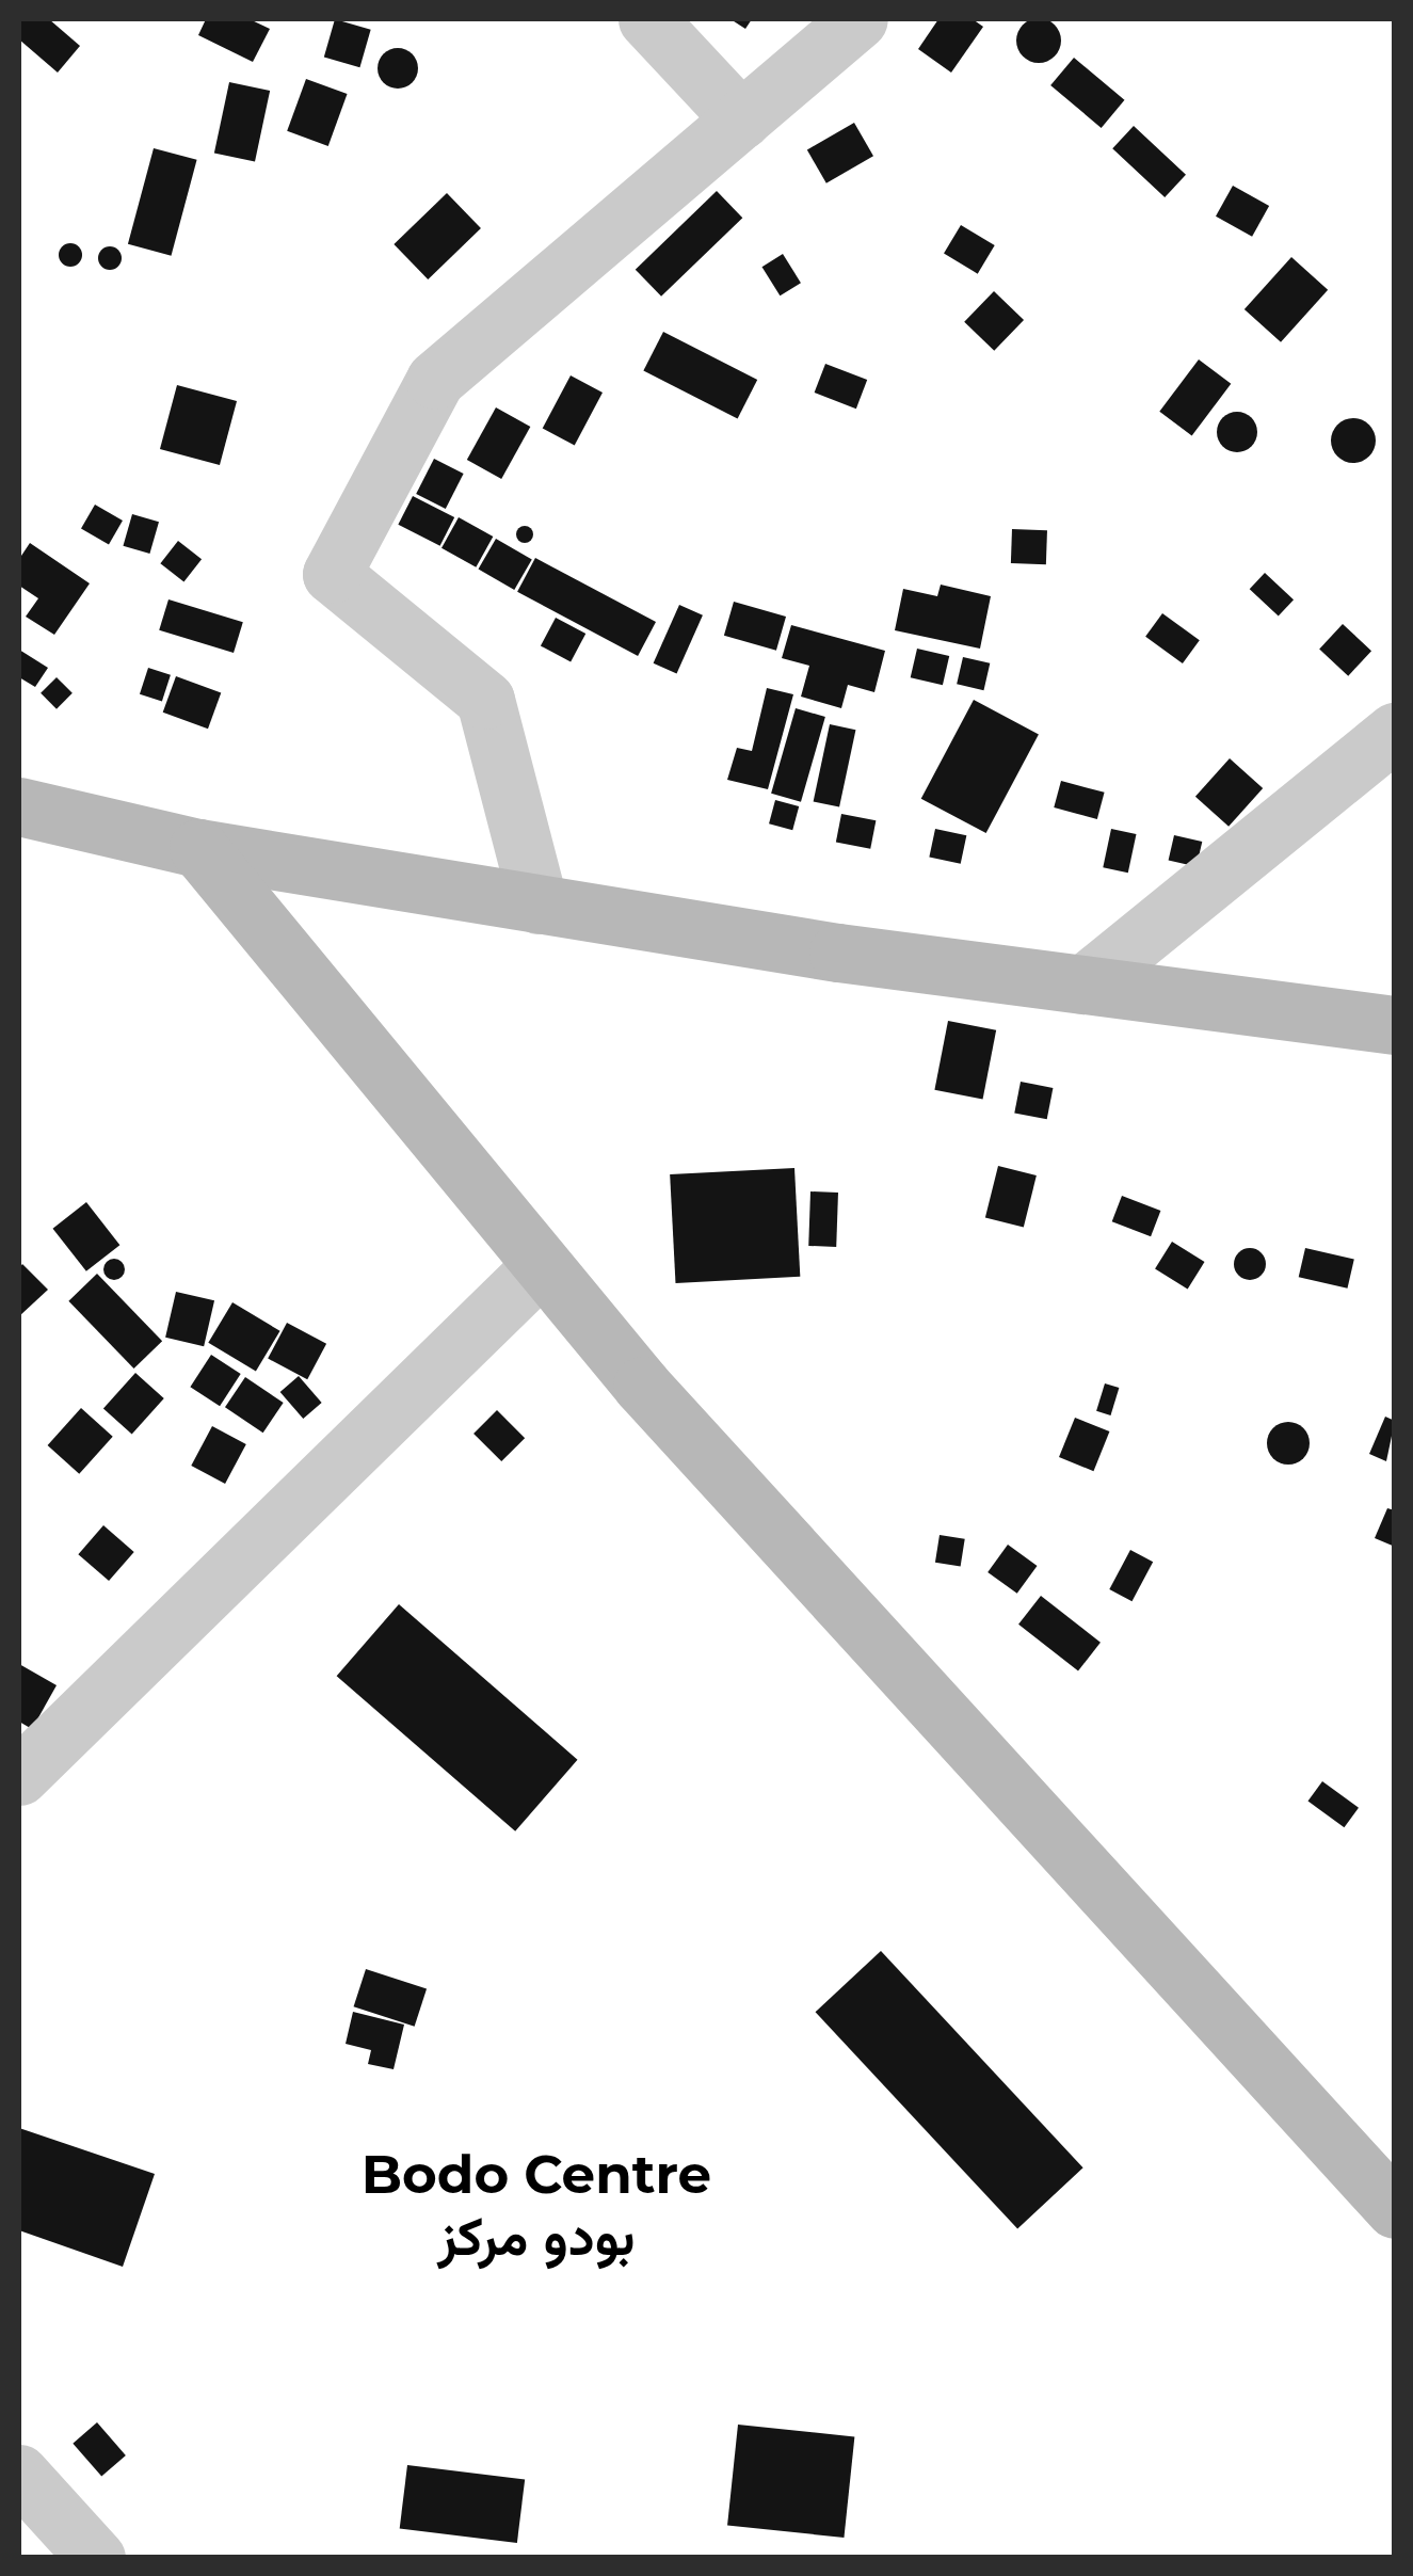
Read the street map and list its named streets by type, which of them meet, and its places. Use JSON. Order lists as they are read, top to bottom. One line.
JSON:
{"districts":["Bodo Centre بودو مركز"]}
